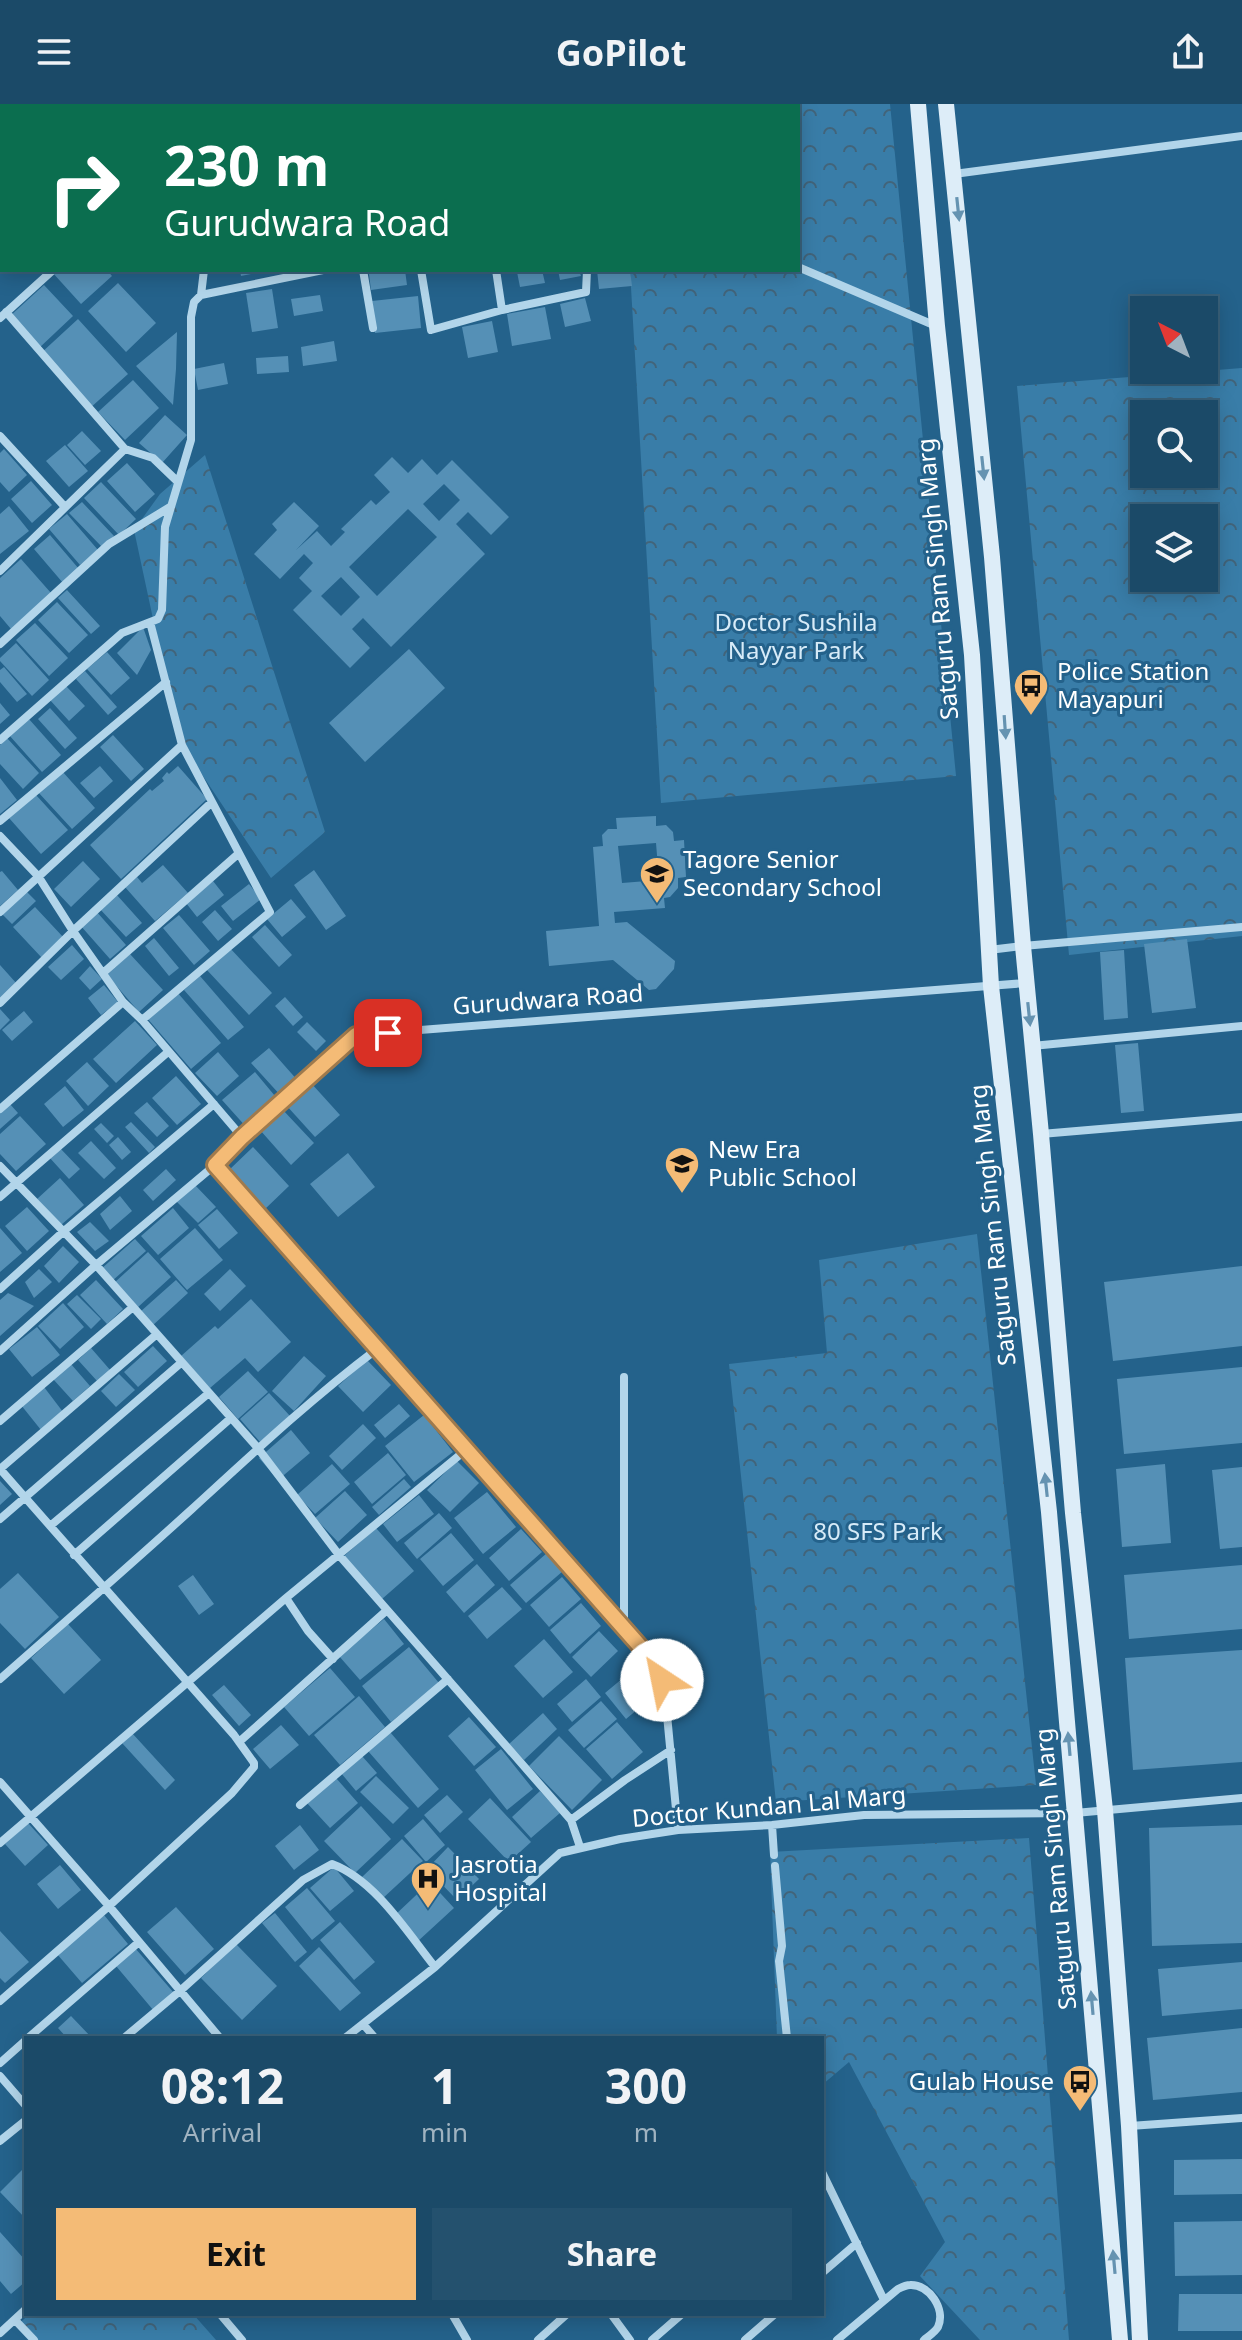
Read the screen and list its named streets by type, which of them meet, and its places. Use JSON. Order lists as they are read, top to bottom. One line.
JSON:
{"streets":{"main road":["Satguru Ram Singh Marg"],"street":["Gurudwara Road","Doctor Kundan Lal Marg"]},"crossings":[["Satguru Ram Singh Marg","Gurudwara Road"],["Satguru Ram Singh Marg","Doctor Kundan Lal Marg"]],"parks":["Doctor Sushila Nayyar Park","80 SFS Park"],"places":{"bus stop":["Police Station Mayapuri","Gulab House"],"school or university":["Tagore Senior Secondary School","New Era Public School"],"hospital":["Jasrotia Hospital"]},"north":"top left","page":{"header":"GoPilot","turn":["230 m","Gurudwara Road"],"eta":["08:12","Arrival","1","min","300","m"],"buttons":["Exit","Share"]}}
